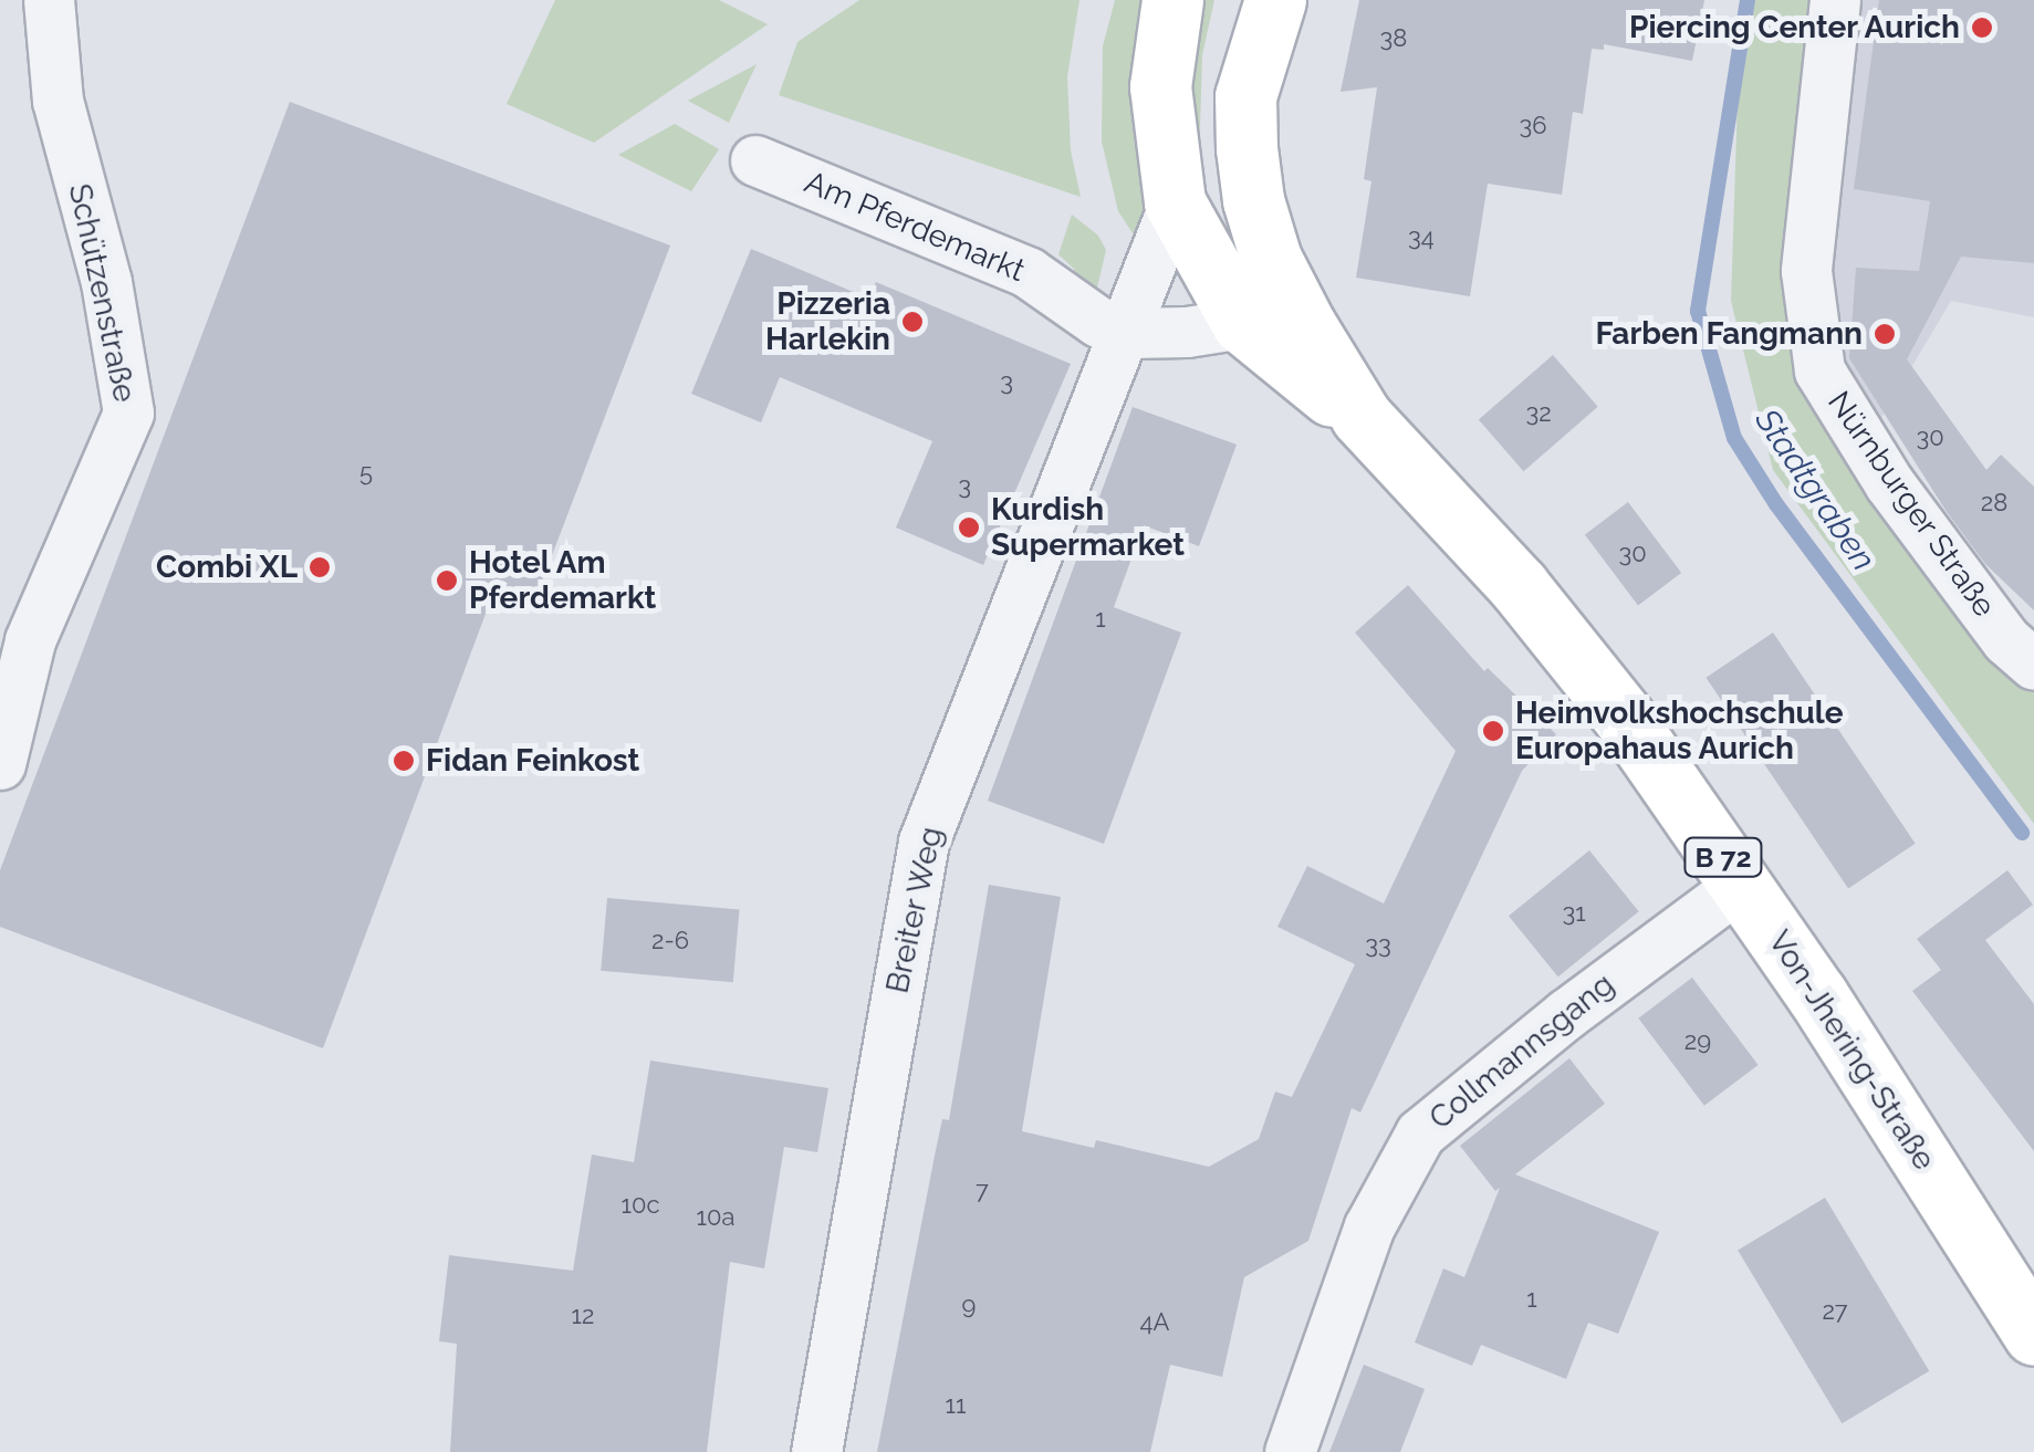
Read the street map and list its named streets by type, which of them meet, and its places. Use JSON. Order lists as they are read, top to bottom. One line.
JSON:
{"streets":{"main road":["B 72","Von-Jhering-Straße"],"street":["Am Pferdemarkt","Schützenstraße","Nürnburger Straße","Breiter Weg","Collmannsgang"]},"crossings":[["Am Pferdemarkt","Breiter Weg"],["Breiter Weg","Von-Jhering-Straße"],["Von-Jhering-Straße","Collmannsgang"]],"water":["Stadtgraben"],"places":["Piercing Center Aurich","Pizzeria Harlekin","Farben Fangmann","Kurdish Supermarket","Combi XL","Hotel Am Pferdemarkt","Heimvolkshochschule Europahaus Aurich","Fidan Feinkost"],"house_numbers":["38","36","34","3","32","30","5","3","28","30","1","31","2-6","33","29","7","10c","10a","1","9","27","12","4A","11"]}
